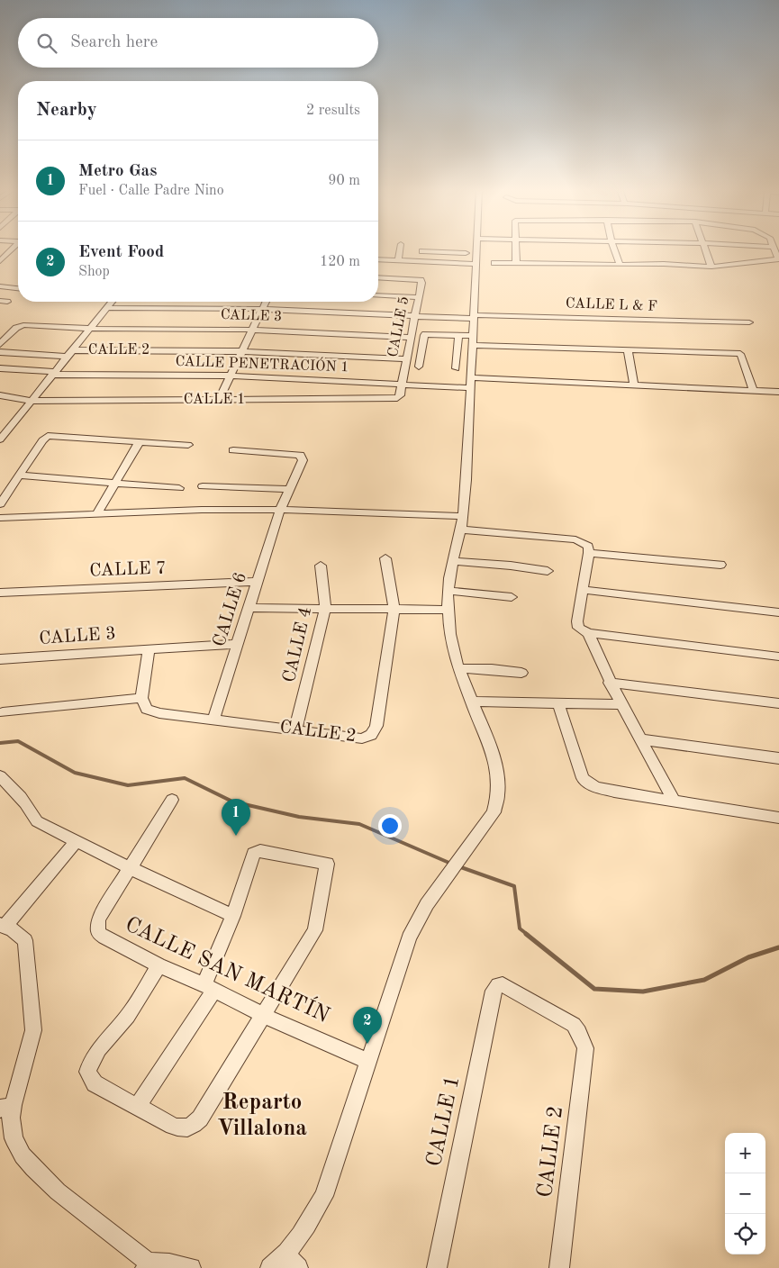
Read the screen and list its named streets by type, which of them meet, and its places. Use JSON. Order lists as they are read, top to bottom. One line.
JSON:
{"streets":{"street":["CALLE L & F","CALLE 3","CALLE 5","CALLE 2","CALLE PENETRACIÓN 1","CALLE 1","CALLE 7","CALLE 6","CALLE 4","CALLE SAN MARTÍN"]},"crossings":[["CALLE L & F","CALLE 5"],["CALLE 3","CALLE 5"],["CALLE 3","CALLE 6"],["CALLE 5","CALLE 2"],["CALLE 5","CALLE PENETRACIÓN 1"],["CALLE 5","CALLE 1"],["CALLE 2","CALLE 1"],["CALLE 2","CALLE 6"],["CALLE 2","CALLE 4"],["CALLE 7","CALLE 6"]],"districts":["Reparto Villalona"],"page":{"search":"Search here","heading":["Nearby","2 results"],"list":[{"mark":"1","name":"Metro Gas","note":"Fuel · Calle Padre Nino","value":"90 m"},{"mark":"2","name":"Event Food","note":"Shop","value":"120 m"}],"pins":["1","2"],"map_buttons":["+","−"]}}
